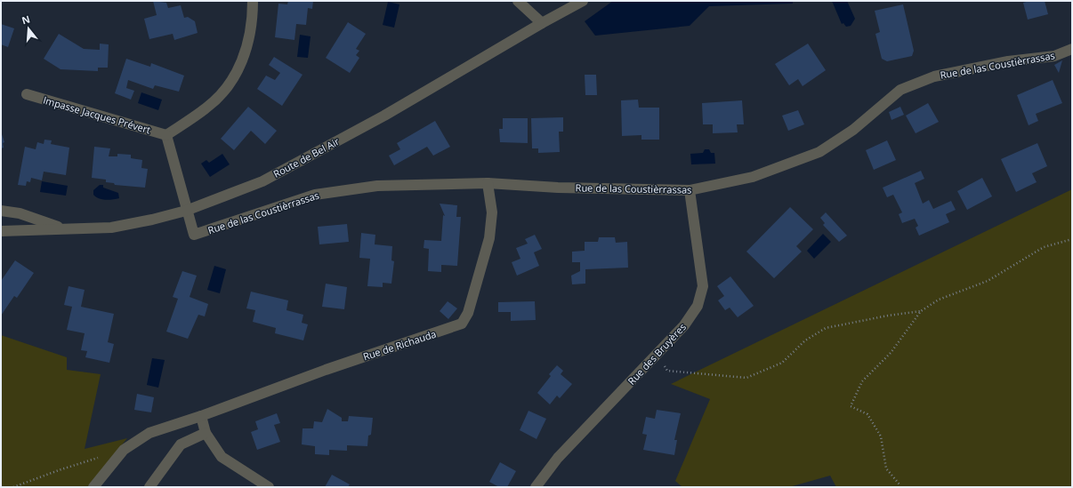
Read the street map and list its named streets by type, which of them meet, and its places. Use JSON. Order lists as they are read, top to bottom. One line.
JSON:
{"streets":{"street":["Rue de las Coustièrrassas","Impasse Jacques Prévert","Route de Bel Air","Rue de Richauda","Rue des Bruyères"]},"crossings":[["Rue de las Coustièrrassas","Route de Bel Air"],["Rue de las Coustièrrassas","Rue de Richauda"],["Rue de las Coustièrrassas","Rue des Bruyères"]],"north":"top"}
